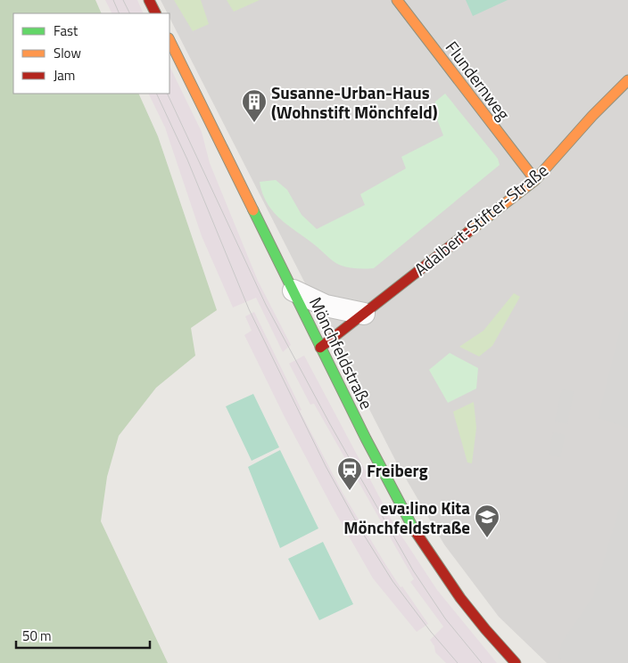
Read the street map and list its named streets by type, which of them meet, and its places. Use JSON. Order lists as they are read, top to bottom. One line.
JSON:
{"streets":{"main road":["Flundernweg","Adalbert-Stifter-Straße","Mönchfeldstraße"]},"crossings":[["Flundernweg","Adalbert-Stifter-Straße"],["Adalbert-Stifter-Straße","Mönchfeldstraße"]],"places":{"building":["Susanne-Urban-Haus (Wohnstift Mönchfeld)"],"station":["Freiberg"],"school or university":["eva:lino Kita Mönchfeldstraße"]},"legend":["Fast","Slow","Jam"],"scale_bar":"50 m"}
